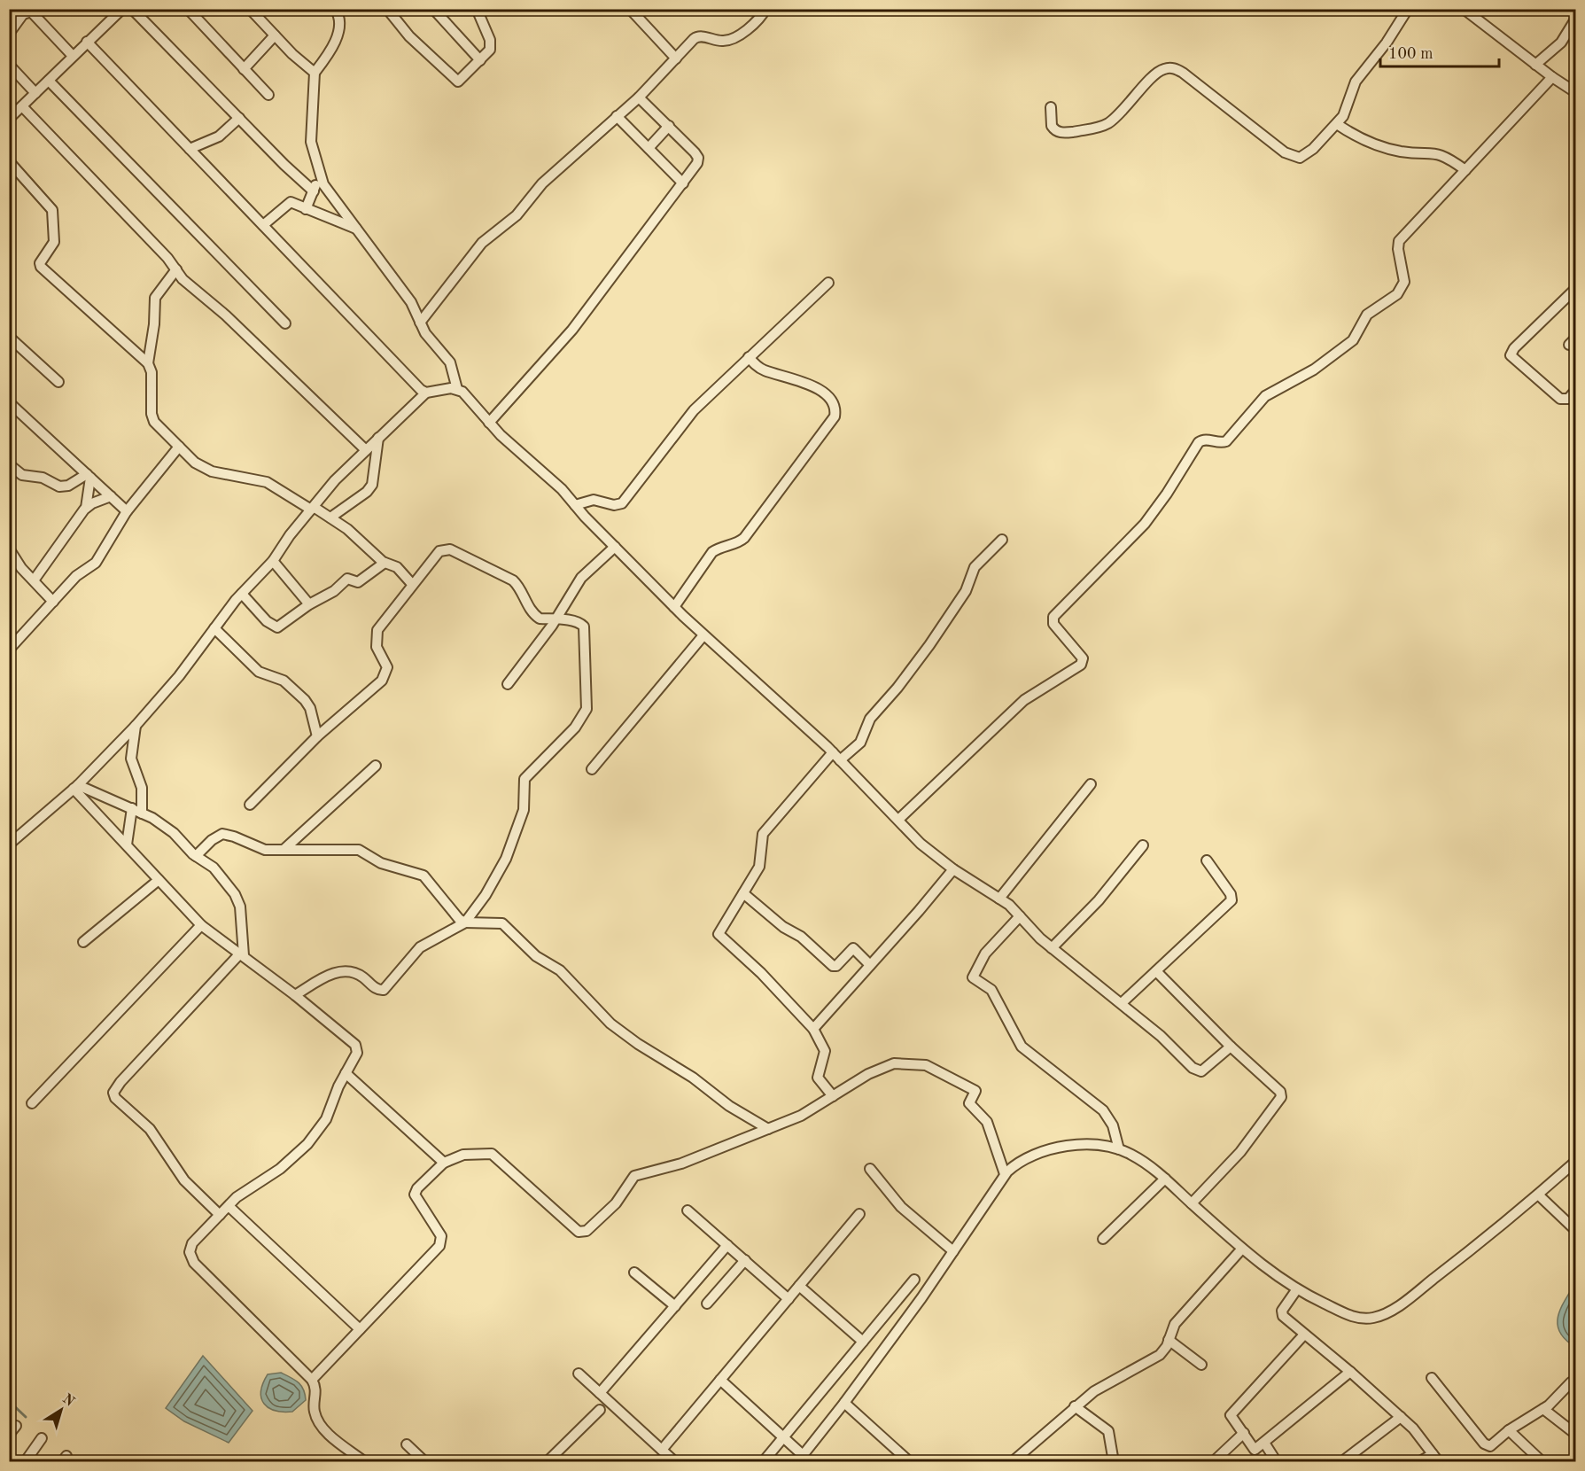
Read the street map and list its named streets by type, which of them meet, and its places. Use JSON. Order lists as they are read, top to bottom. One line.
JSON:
{"scale_bar":"100 m","north":"top right"}
